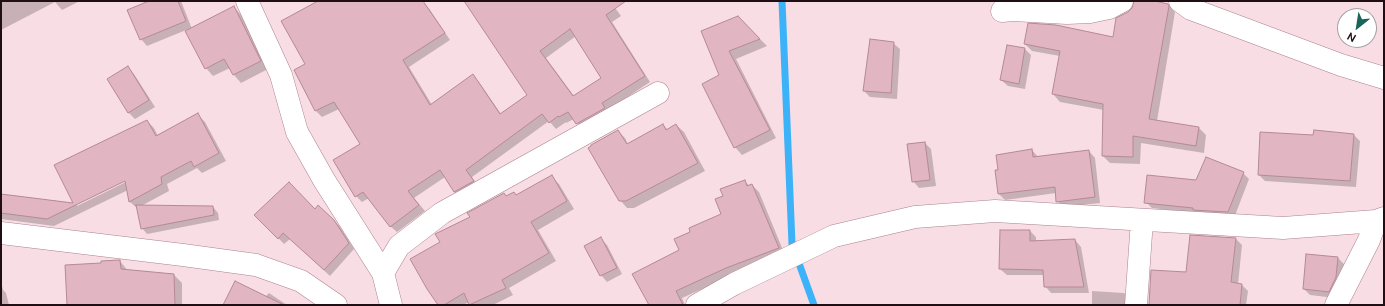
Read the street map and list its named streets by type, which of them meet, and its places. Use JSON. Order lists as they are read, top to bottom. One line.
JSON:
{"north":"bottom left"}
